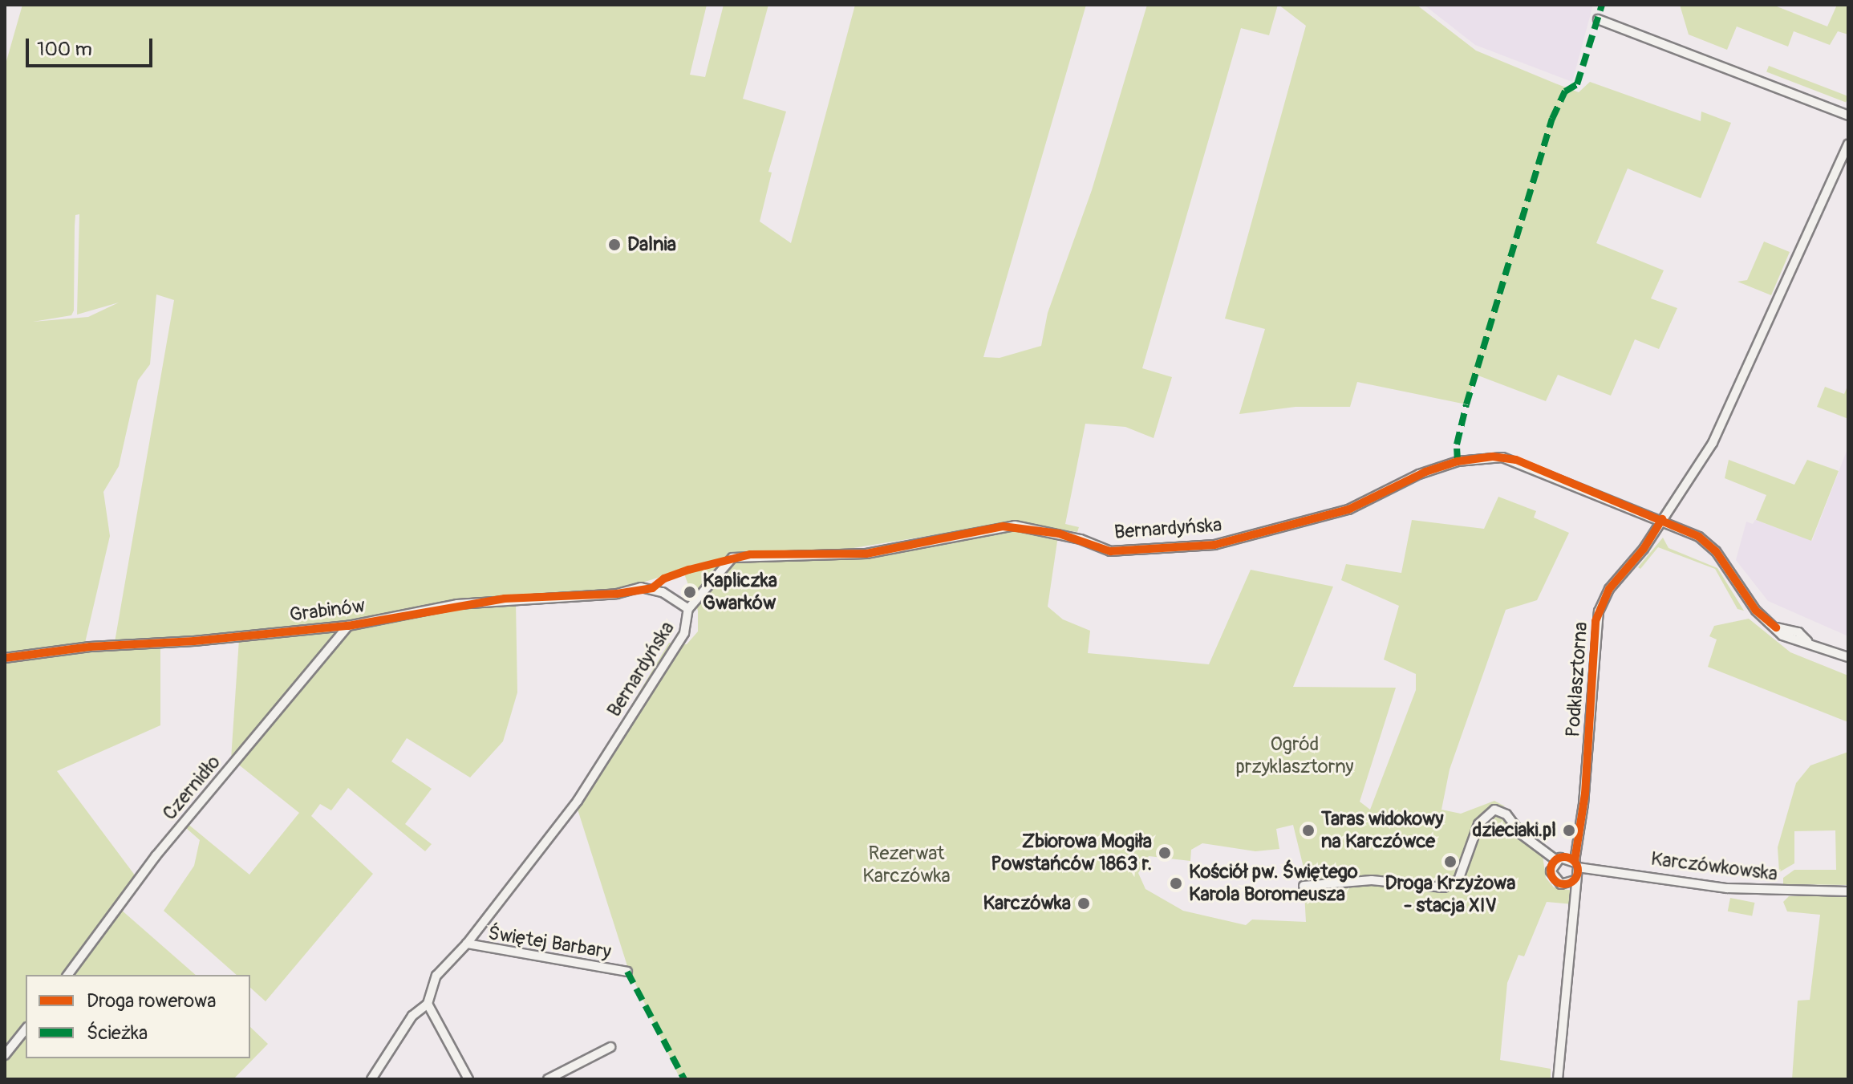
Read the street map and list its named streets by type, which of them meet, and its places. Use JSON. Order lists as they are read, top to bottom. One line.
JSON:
{"streets":{"street":["Bernardyńska","Grabinów","Podklasztorna","Czernidło","Karczówkowska","Świętej Barbary"]},"crossings":[["Bernardyńska","Grabinów"],["Bernardyńska","Podklasztorna"],["Bernardyńska","Świętej Barbary"],["Grabinów","Czernidło"],["Podklasztorna","Karczówkowska"]],"parks":["Ogród przyklasztorny","Rezerwat Karczówka"],"places":["Dalnia","Kapliczka Gwarków","Taras widokowy na Karczówce","dzieciaki.pl","Zbiorowa Mogiła Powstańców 1863 r.","Droga Krzyżowa - stacja XIV","Kościół pw. Świętego Karola Boromeusza","Karczówka"],"legend":["Droga rowerowa","Ścieżka"],"scale_bar":"100 m"}
